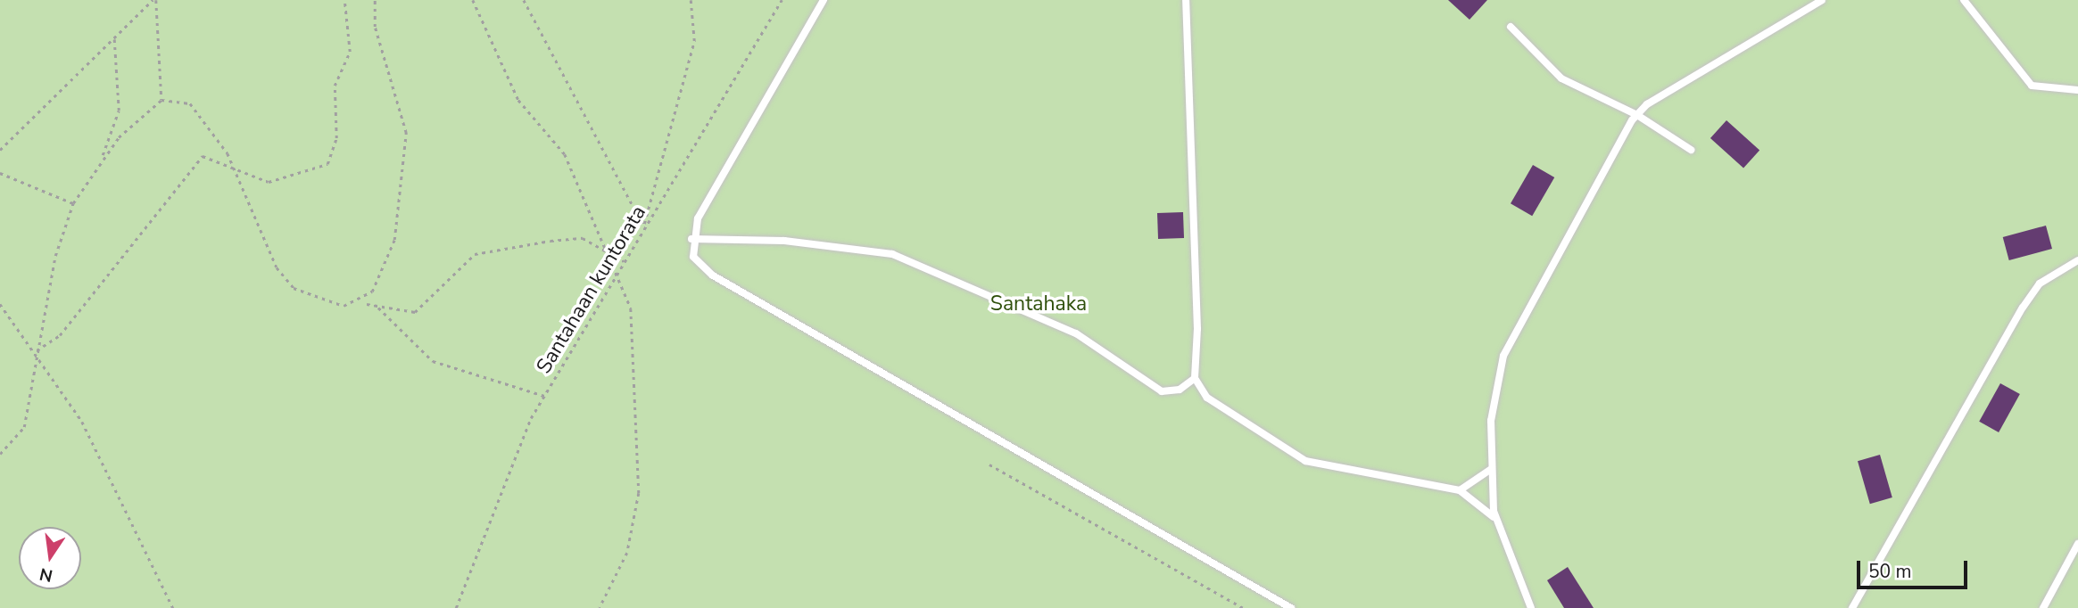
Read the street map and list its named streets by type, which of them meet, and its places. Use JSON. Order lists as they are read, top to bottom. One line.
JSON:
{"streets":{"path":["Santahaan kuntorata"]},"parks":["Santahaka"],"scale_bar":"50 m","north":"bottom"}
